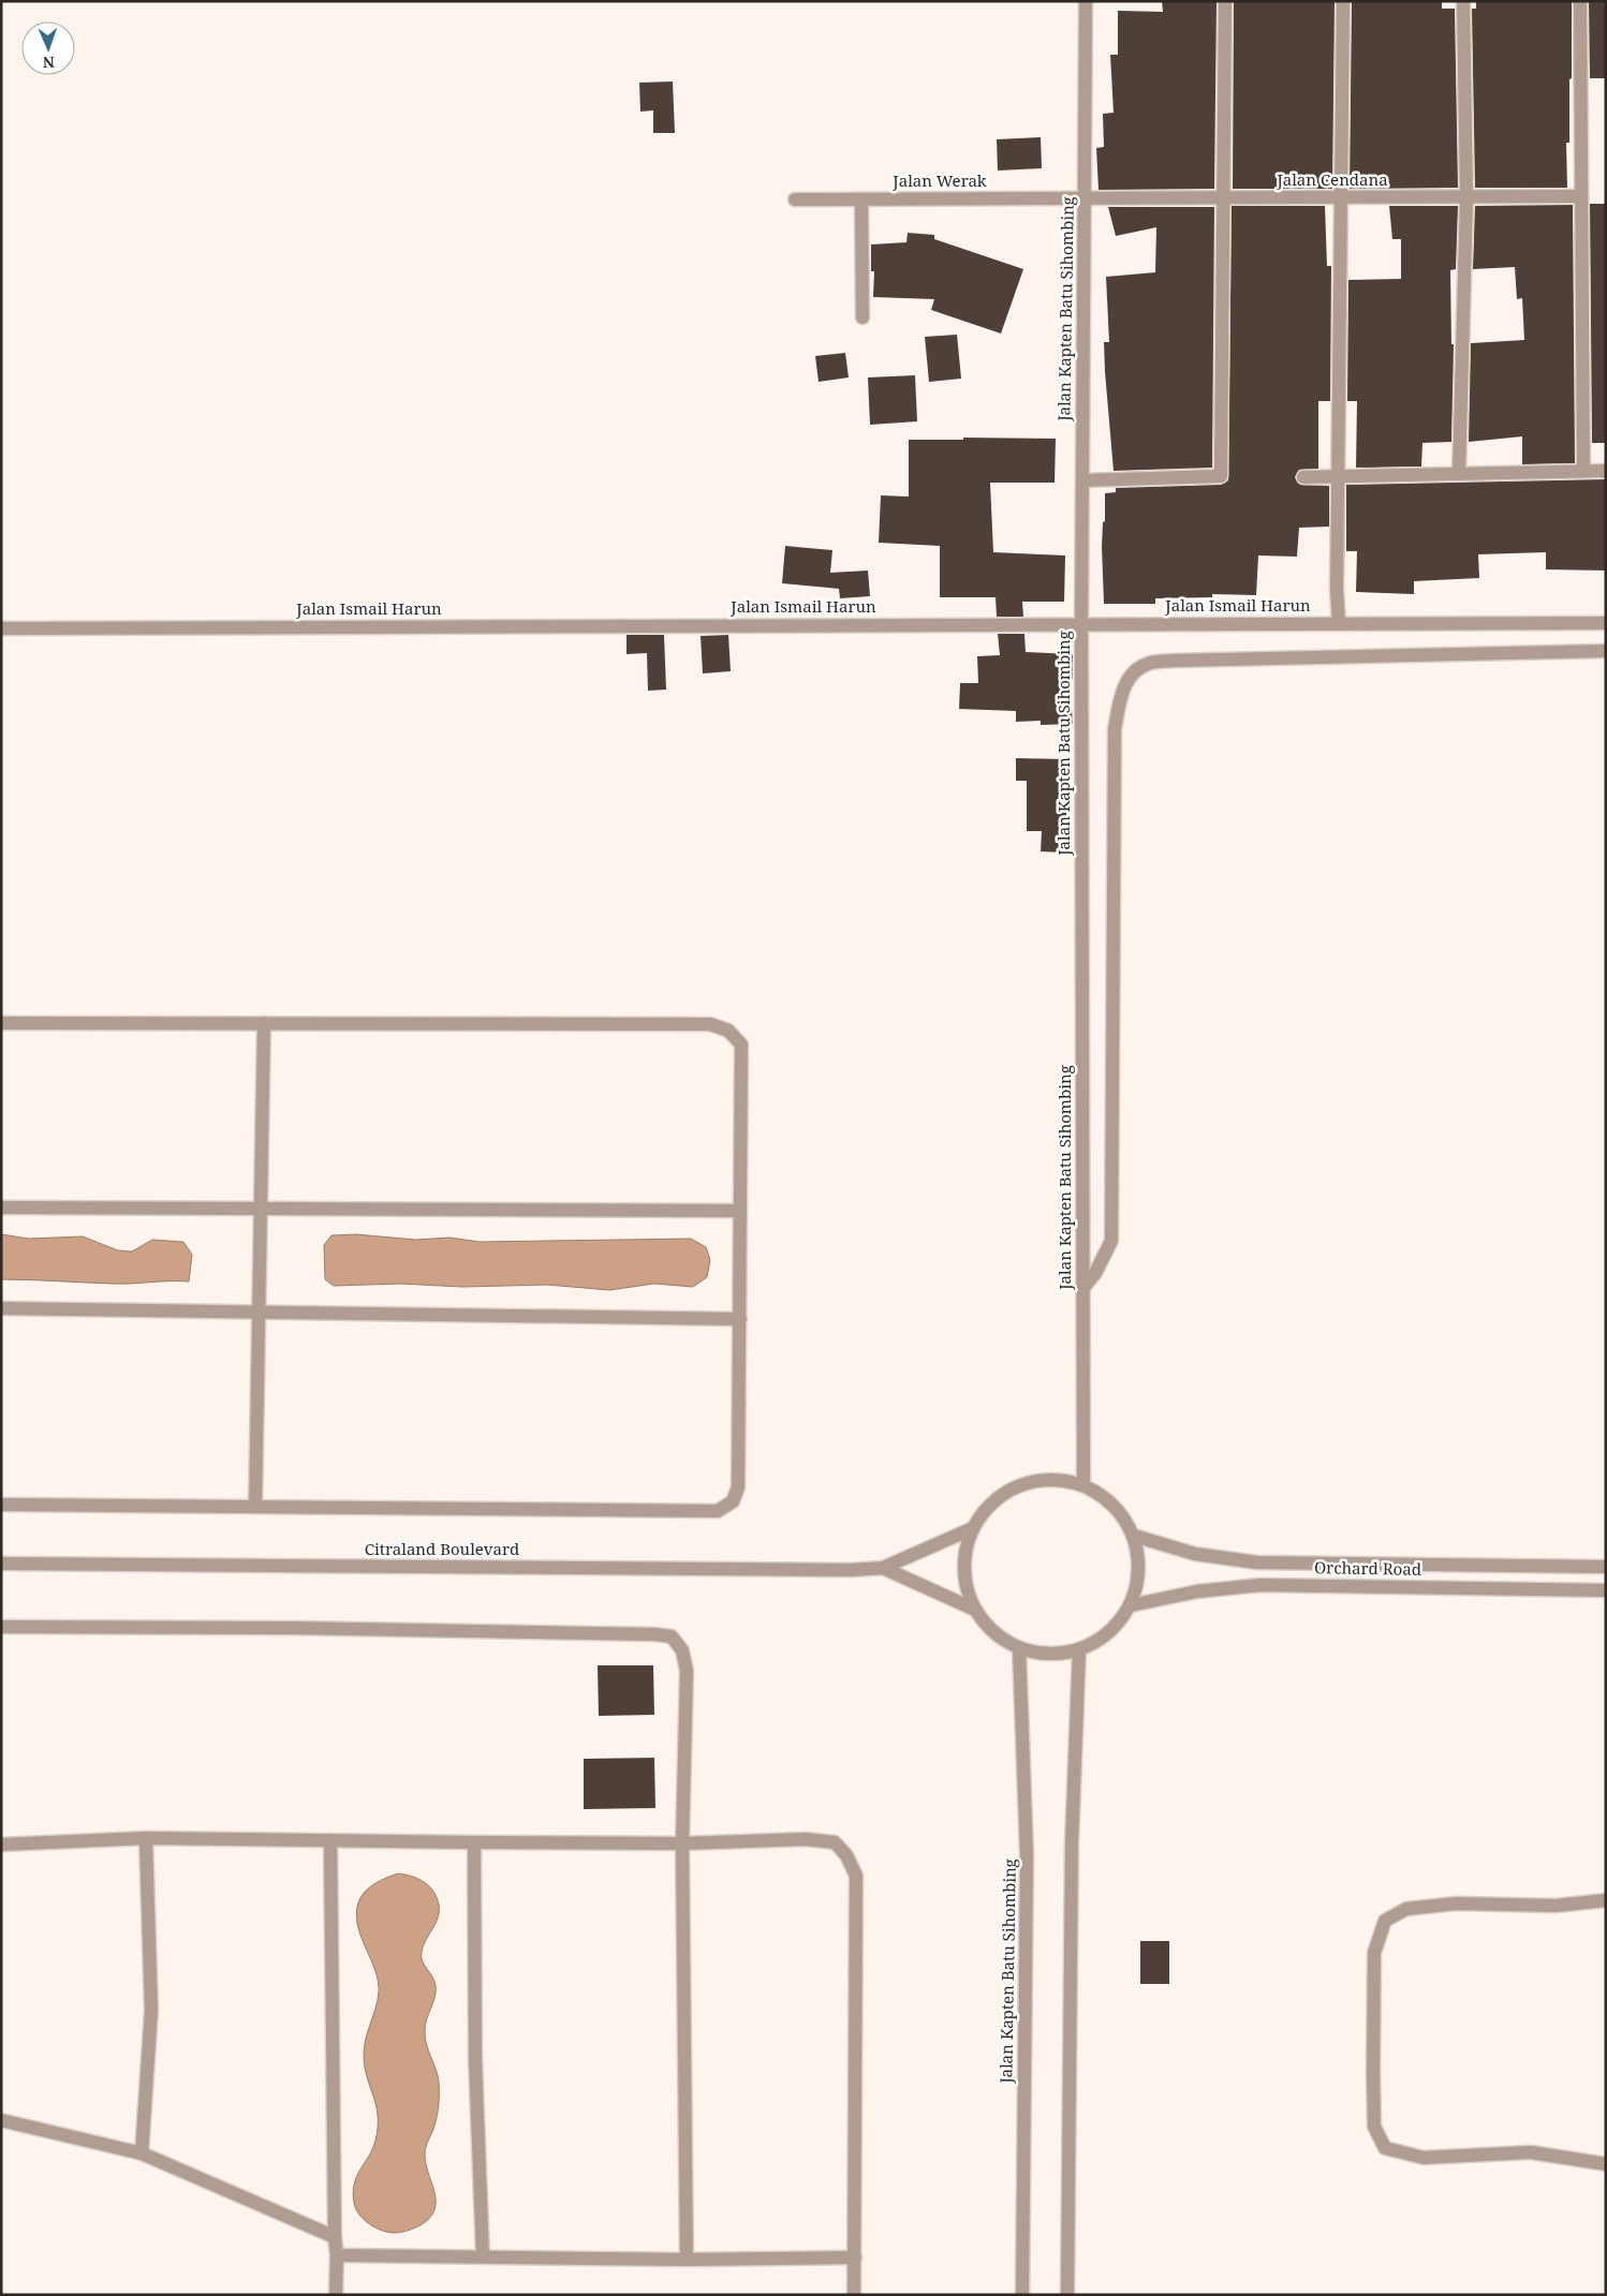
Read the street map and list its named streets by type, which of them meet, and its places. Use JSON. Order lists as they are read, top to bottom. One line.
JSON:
{"streets":{"street":["Jalan Cendana","Jalan Werak","Jalan Kapten Batu Sihombing","Jalan Ismail Harun","Citraland Boulevard","Orchard Road"]},"crossings":[["Jalan Cendana","Jalan Werak"],["Jalan Cendana","Jalan Kapten Batu Sihombing"],["Jalan Werak","Jalan Kapten Batu Sihombing"],["Jalan Kapten Batu Sihombing","Jalan Ismail Harun"],["Jalan Kapten Batu Sihombing","Citraland Boulevard"],["Jalan Kapten Batu Sihombing","Orchard Road"],["Citraland Boulevard","Orchard Road"]],"north":"bottom"}
